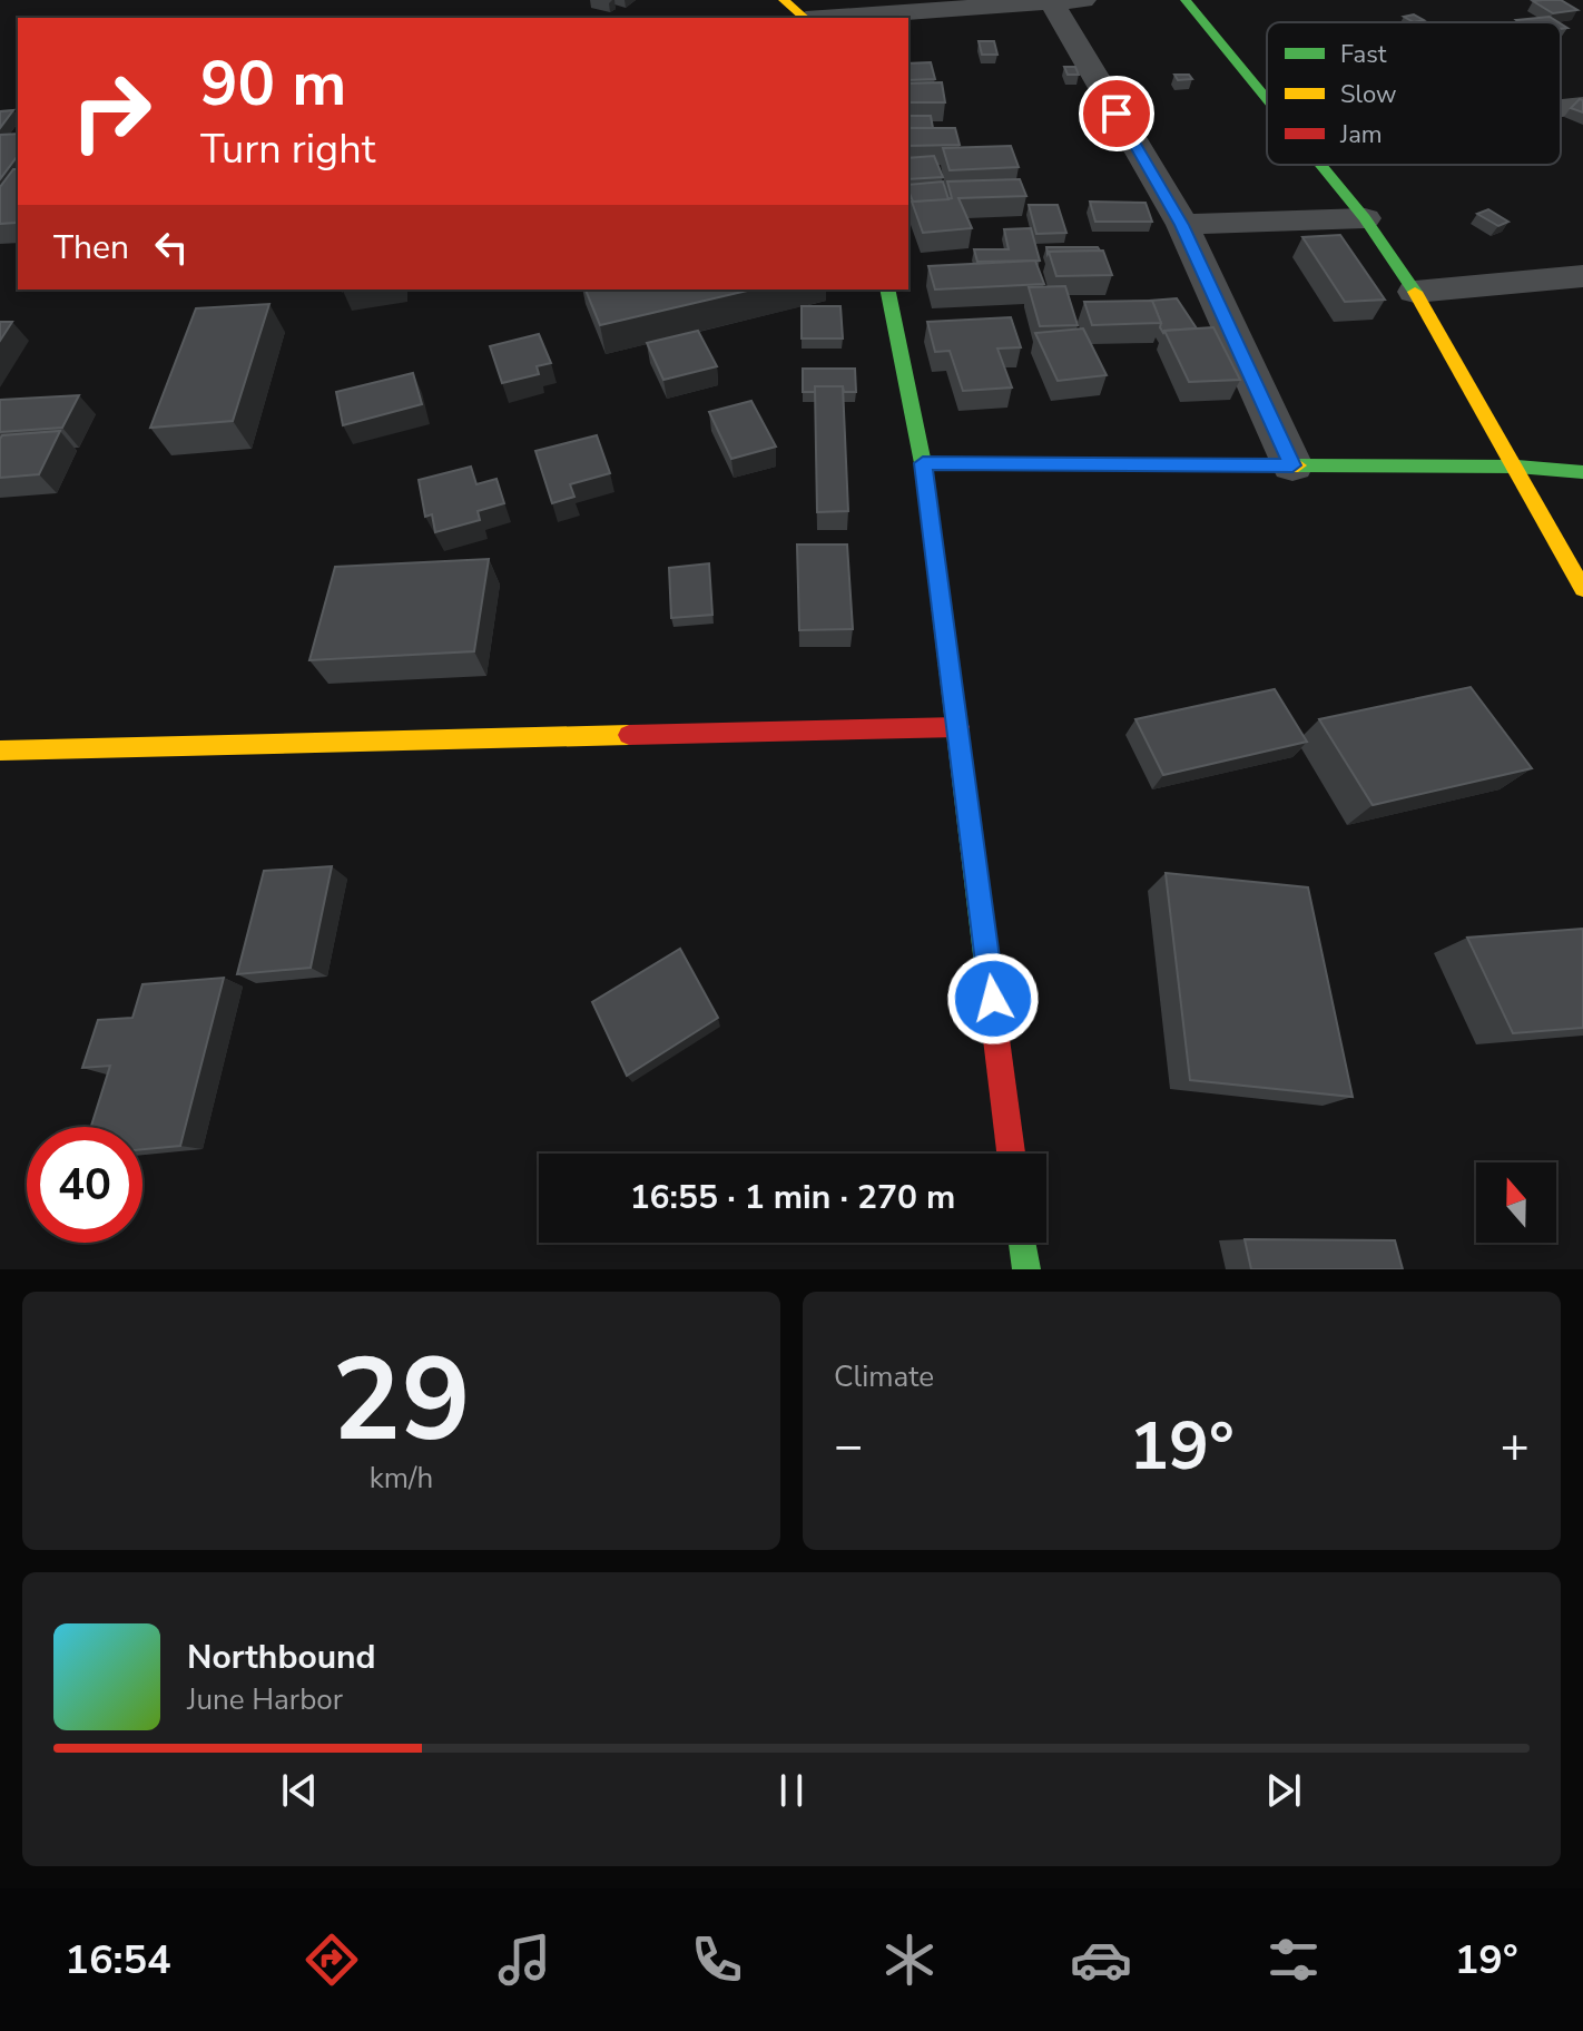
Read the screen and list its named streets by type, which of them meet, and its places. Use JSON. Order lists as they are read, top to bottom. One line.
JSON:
{"legend":["Fast","Slow","Jam"],"north":"top","page":{"turn":["90 m","Turn right"],"then":"Then","limit":"40","trip":"16:55 · 1 min · 270 m","tile":[["29","km/h"],"Climate"],"heat":["−","19°","+"],"song":["Northbound","June Harbor"],"tabs":["16:54","19°"]}}
